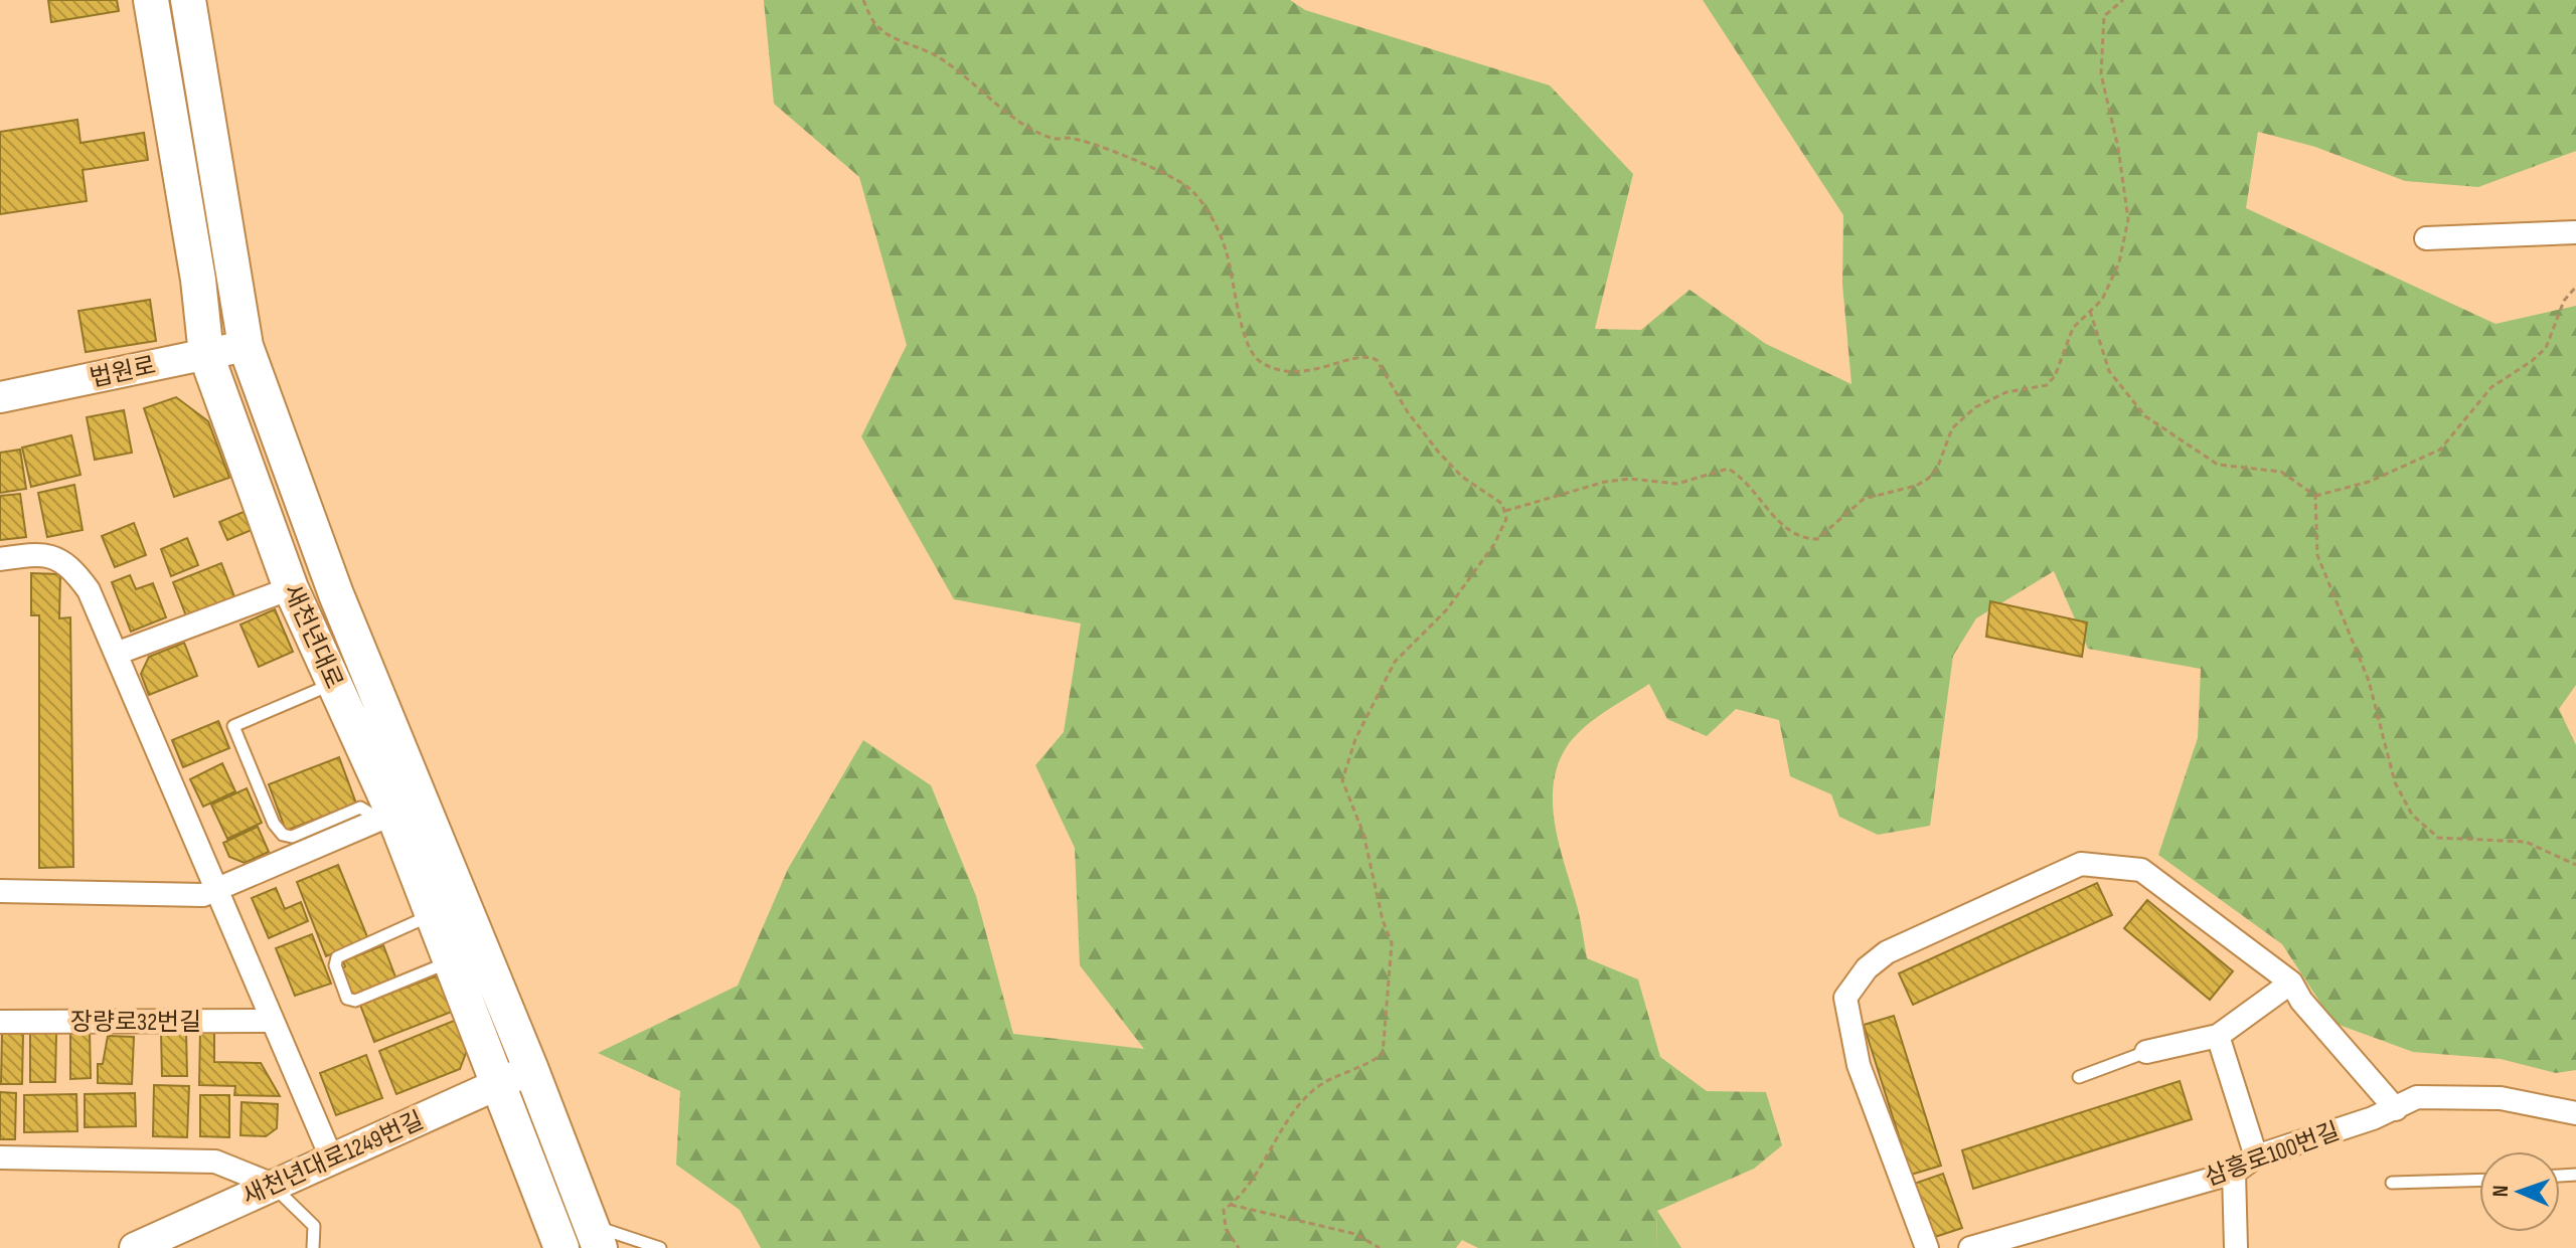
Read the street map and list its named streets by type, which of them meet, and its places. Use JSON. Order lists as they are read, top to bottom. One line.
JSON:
{"streets":{"main road":["새천년대로"],"street":["법원로","장량로32번길","삼흥로100번길","새천년대로1249번길"]},"crossings":[["법원로","새천년대로"],["새천년대로","새천년대로1249번길"]],"north":"left"}
